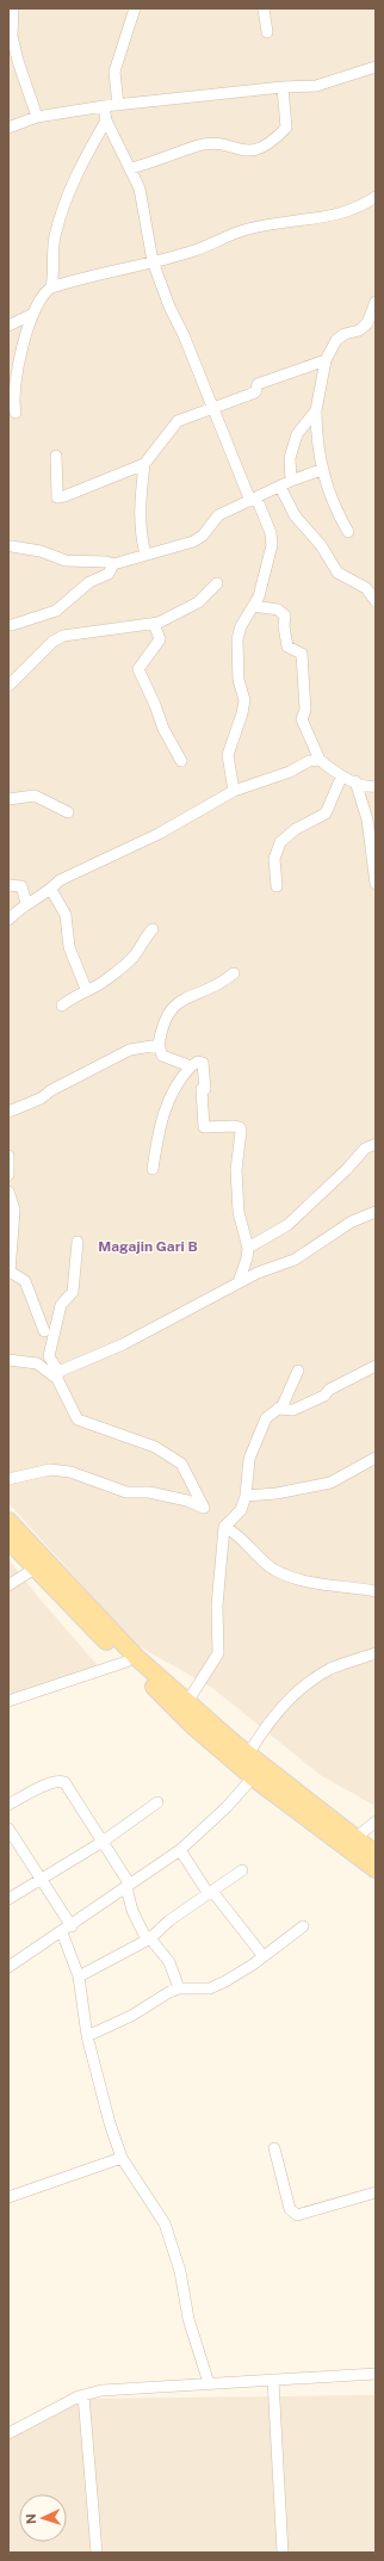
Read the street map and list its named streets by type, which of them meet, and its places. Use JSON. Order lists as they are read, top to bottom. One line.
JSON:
{"districts":["Magajin Gari B"],"north":"left"}
